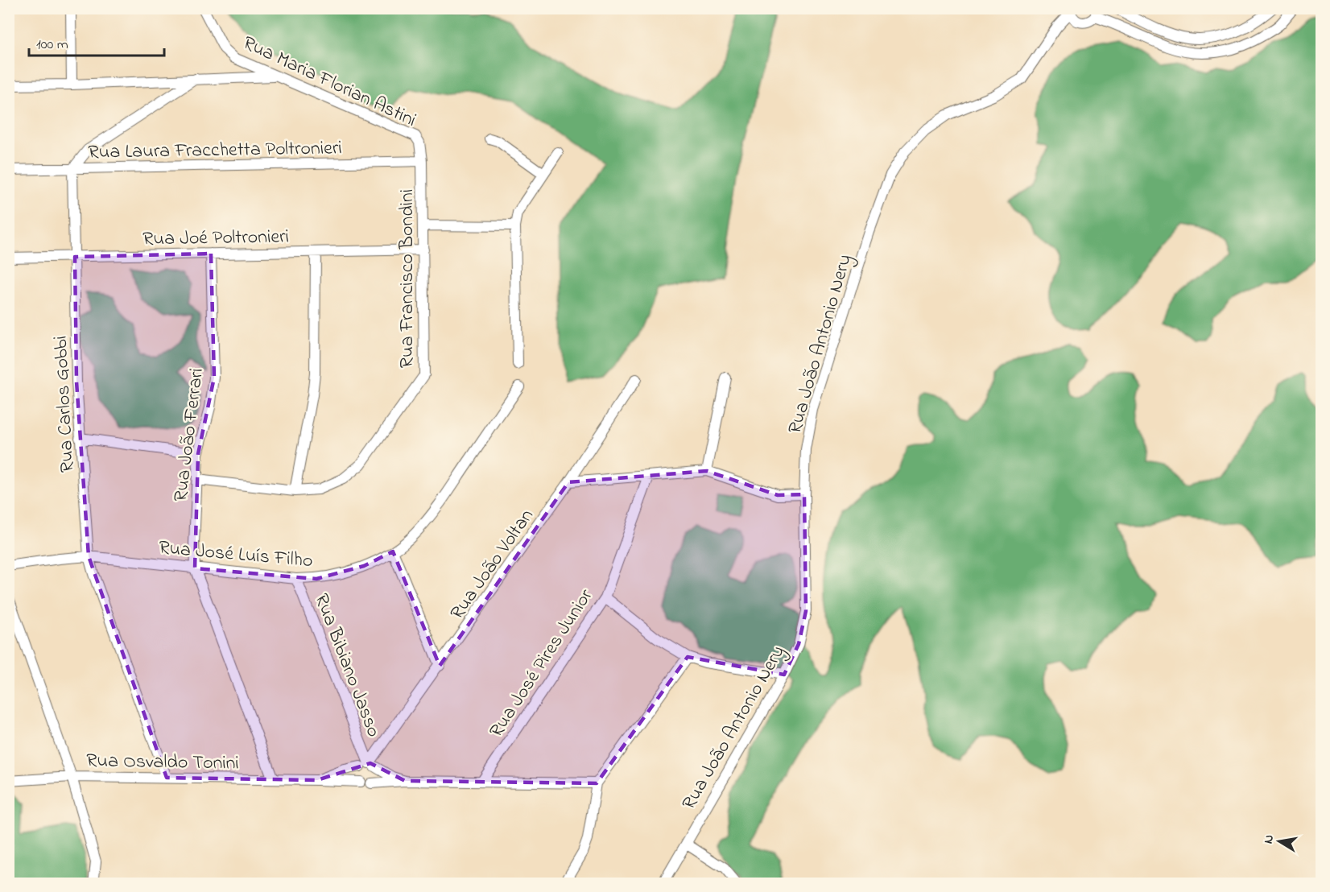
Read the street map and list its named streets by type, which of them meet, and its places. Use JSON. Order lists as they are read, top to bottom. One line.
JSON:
{"streets":{"street":["Rua Maria Florian Astini","Rua Laura Fracchetta Poltronieri","Rua Joé Poltronieri","Rua Francisco Bondini","Rua João Antonio Nery","Rua Carlos Gobbi","Rua João Ferrari","Rua José Luís Filho","Rua João Voltan","Rua José Pires Junior","Rua Bibiano Jasso","Rua Osvaldo Tonini"]},"crossings":[["Rua Maria Florian Astini","Rua Laura Fracchetta Poltronieri"],["Rua Maria Florian Astini","Rua Francisco Bondini"],["Rua Laura Fracchetta Poltronieri","Rua Francisco Bondini"],["Rua Laura Fracchetta Poltronieri","Rua Carlos Gobbi"],["Rua Joé Poltronieri","Rua Francisco Bondini"],["Rua Joé Poltronieri","Rua Carlos Gobbi"],["Rua Joé Poltronieri","Rua João Ferrari"],["Rua Francisco Bondini","Rua João Ferrari"],["Rua Carlos Gobbi","Rua José Luís Filho"],["Rua Carlos Gobbi","Rua Osvaldo Tonini"],["Rua João Ferrari","Rua José Luís Filho"],["Rua João Ferrari","Rua Osvaldo Tonini"],["Rua José Luís Filho","Rua Bibiano Jasso"],["Rua João Voltan","Rua Bibiano Jasso"],["Rua João Voltan","Rua Osvaldo Tonini"],["Rua José Pires Junior","Rua Osvaldo Tonini"],["Rua Bibiano Jasso","Rua Osvaldo Tonini"]],"scale_bar":"100 m","north":"left"}
